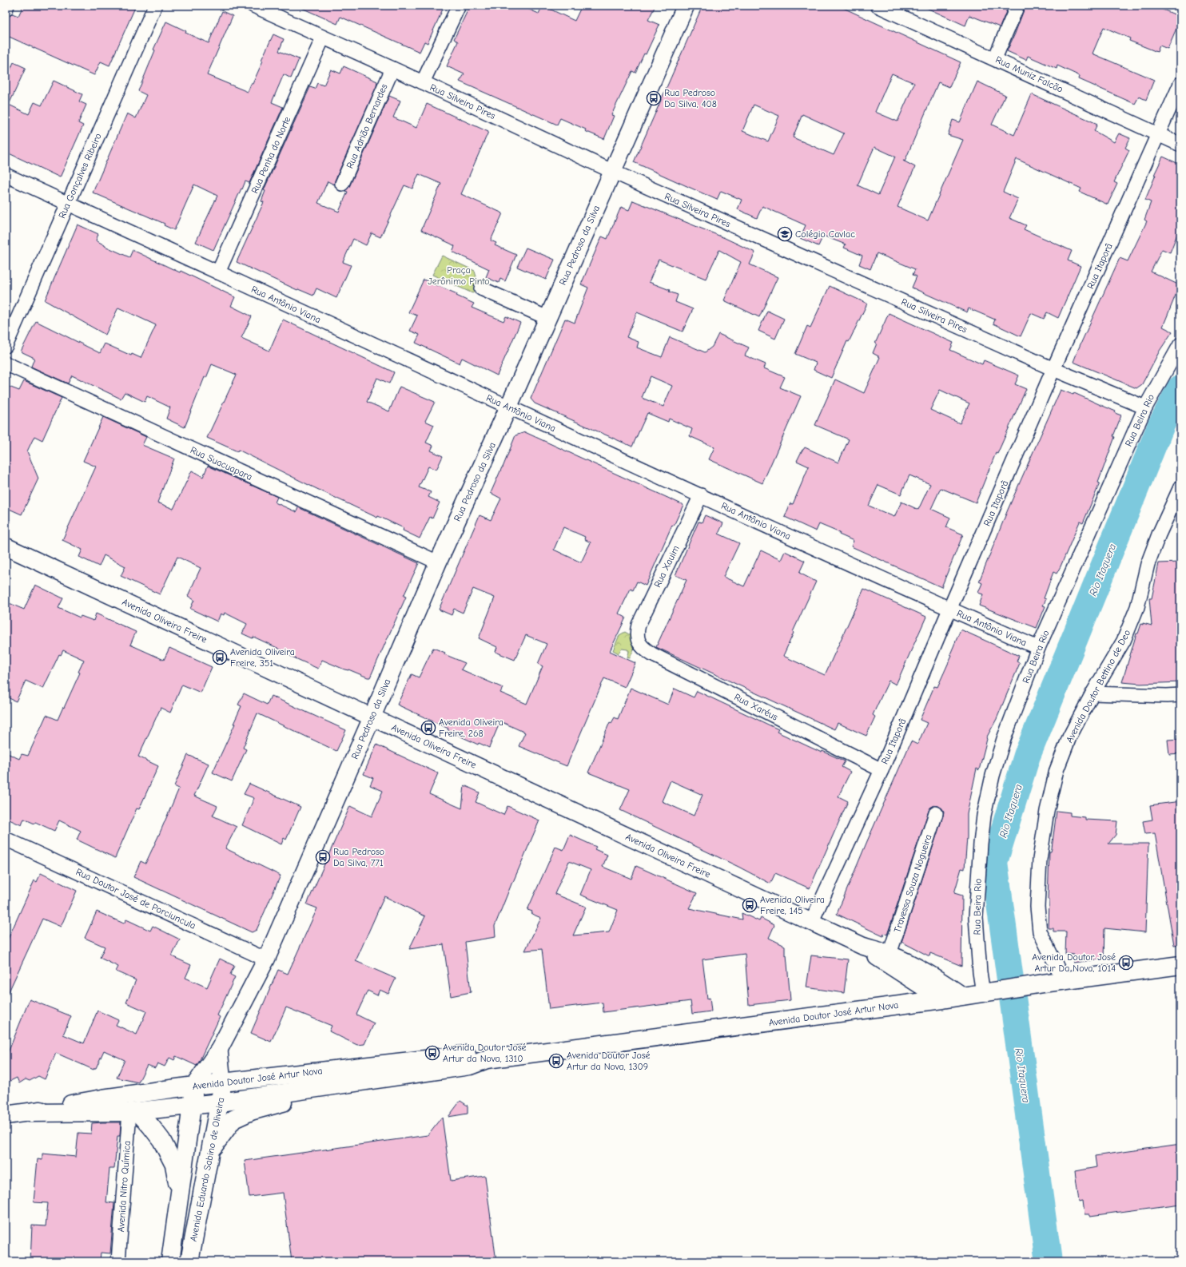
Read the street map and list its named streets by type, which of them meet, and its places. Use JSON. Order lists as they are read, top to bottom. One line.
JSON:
{"streets":{"main road":["Avenida Doutor José Artur Nova","Avenida Eduardo Sabino de Oliveira"],"street":["Rua Muniz Falcão","Rua Silveira Pires","Rua Adrião Bernardes","Rua Penha do Norte","Rua Gonçalves Ribeiro","Rua Pedroso da Silva","Rua Itaporâ","Rua Antônio Viana","Rua Beira Rio","Rua Suacuapara","Rua Xauim","Avenida Oliveira Freire","Avenida Doutor Bettino de Deo","Rua Xaréus","Travessa Souza Nogueira","Rua Doutor José de Porciuncula","Avenida Nitro Química"]},"crossings":[["Rua Muniz Falcão","Rua Itaporâ"],["Rua Silveira Pires","Rua Adrião Bernardes"],["Rua Silveira Pires","Rua Penha do Norte"],["Rua Silveira Pires","Rua Pedroso da Silva"],["Rua Silveira Pires","Rua Itaporâ"],["Rua Silveira Pires","Rua Beira Rio"],["Rua Penha do Norte","Rua Antônio Viana"],["Rua Gonçalves Ribeiro","Rua Antônio Viana"],["Rua Pedroso da Silva","Rua Antônio Viana"],["Rua Pedroso da Silva","Rua Suacuapara"],["Rua Pedroso da Silva","Avenida Oliveira Freire"],["Rua Pedroso da Silva","Rua Doutor José de Porciuncula"],["Rua Pedroso da Silva","Avenida Eduardo Sabino de Oliveira"],["Rua Itaporâ","Rua Antônio Viana"],["Rua Itaporâ","Avenida Oliveira Freire"],["Rua Itaporâ","Rua Xaréus"],["Rua Antônio Viana","Rua Beira Rio"],["Rua Antônio Viana","Rua Xauim"],["Rua Beira Rio","Avenida Doutor José Artur Nova"],["Rua Xauim","Rua Xaréus"],["Avenida Oliveira Freire","Travessa Souza Nogueira"],["Avenida Oliveira Freire","Avenida Doutor José Artur Nova"],["Avenida Doutor Bettino de Deo","Avenida Doutor José Artur Nova"],["Avenida Doutor José Artur Nova","Avenida Eduardo Sabino de Oliveira"],["Avenida Doutor José Artur Nova","Avenida Nitro Química"]],"water":["Rio Itaquera"],"parks":["Praça Jerônimo Pinto"],"places":{"bus stop":["Rua Pedroso Da Silva, 408","Avenida Oliveira Freire, 351","Avenida Oliveira Freire, 268","Rua Pedroso Da Silva, 771","Avenida Oliveira Freire, 145","Avenida Doutor José Artur Da Nova, 1014","Avenida Doutor José Artur da Nova, 1310","Avenida Doutor José Artur da Nova, 1309"],"school or university":["Colégio Cavlac"]}}
